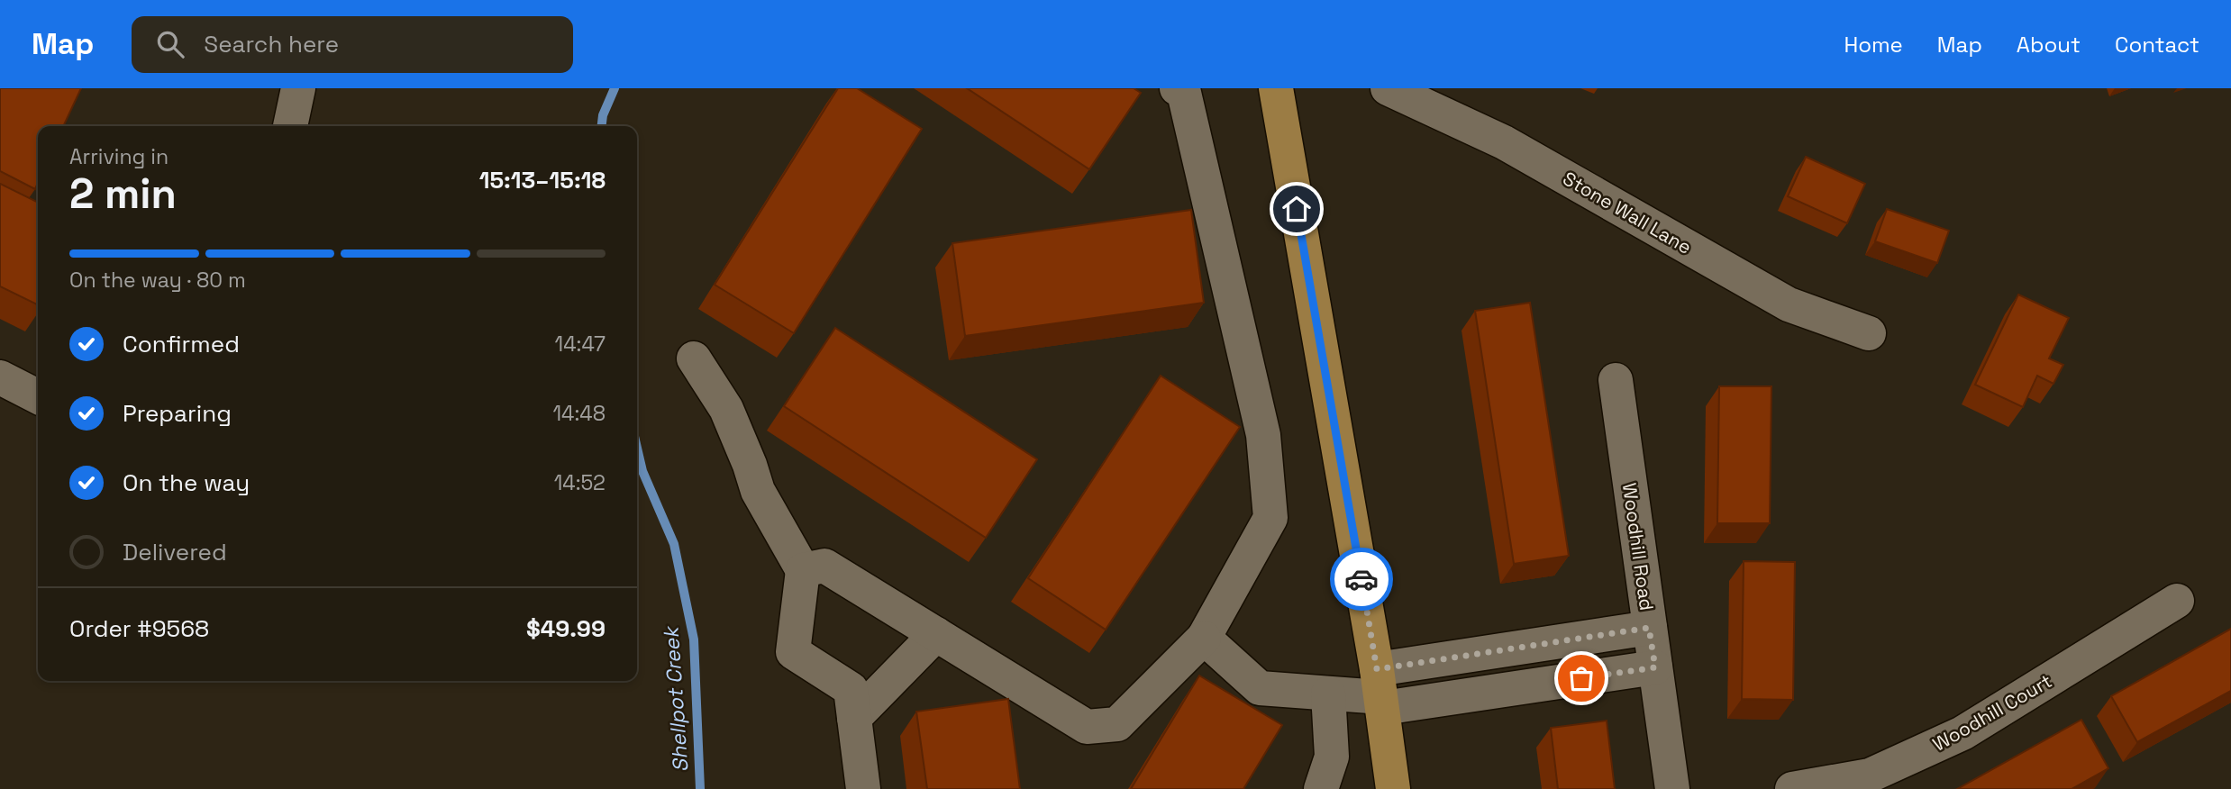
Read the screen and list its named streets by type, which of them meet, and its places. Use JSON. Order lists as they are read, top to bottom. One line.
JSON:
{"streets":{"street":["Stone Wall Lane","Woodhill Road","Woodhill Court"]},"water":["Shellpot Creek"],"page":{"header":"Map","search":"Search here","nav":["Home","Map","About","Contact"],"heading":["2 min","Arriving in","15:13–15:18"],"panel":["Order #9568","$49.99"],"bar":"On the way · 80 m","list":[["Confirmed","14:47"],["Preparing","14:48"],["On the way","14:52"],"Delivered"]}}
